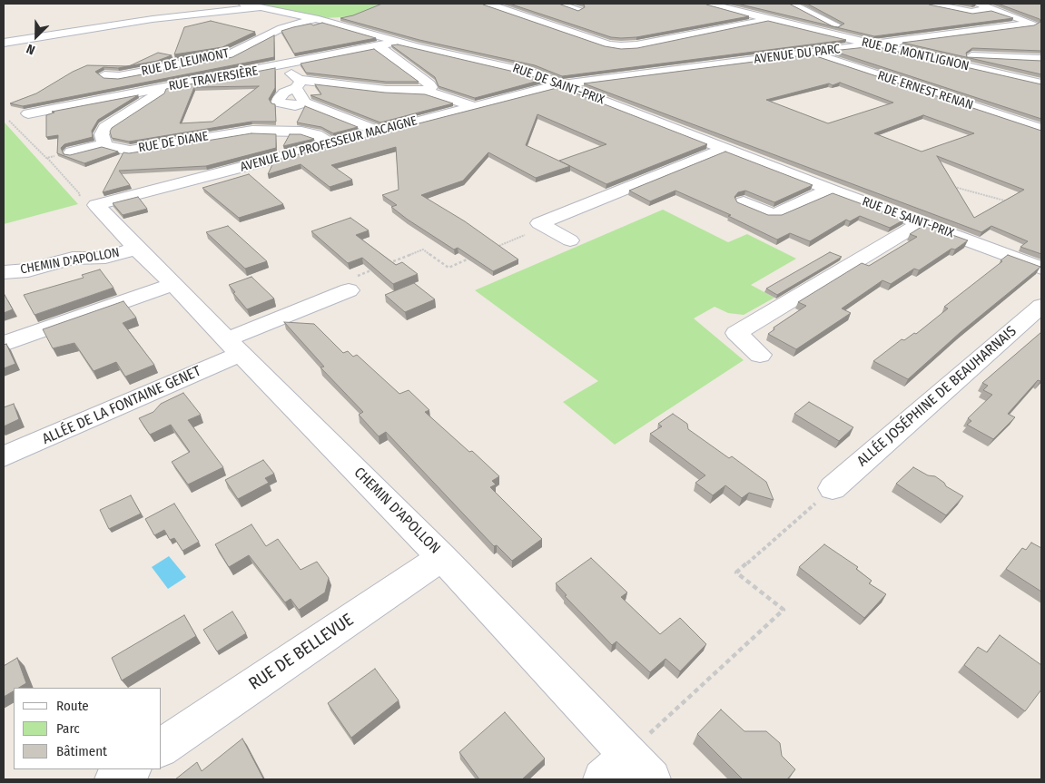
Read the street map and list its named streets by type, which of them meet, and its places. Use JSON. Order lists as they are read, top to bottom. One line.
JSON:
{"streets":{"street":["AVENUE DU PARC","RUE DE MONTLIGNON","RUE DE LEUMONT","RUE TRAVERSIÈRE","RUE DE SAINT-PRIX","RUE ERNEST RENAN","RUE DE DIANE","AVENUE DU PROFESSEUR MACAIGNE","CHEMIN D'APOLLON","ALLÉE JOSÉPHINE DE BEAUHARNAIS","ALLÉE DE LA FONTAINE GENET","RUE DE BELLEVUE"]},"crossings":[["AVENUE DU PARC","RUE DE MONTLIGNON"],["AVENUE DU PARC","RUE DE SAINT-PRIX"],["AVENUE DU PARC","RUE ERNEST RENAN"],["AVENUE DU PARC","AVENUE DU PROFESSEUR MACAIGNE"],["RUE DE LEUMONT","RUE DE SAINT-PRIX"],["RUE TRAVERSIÈRE","RUE DE SAINT-PRIX"],["RUE DE SAINT-PRIX","AVENUE DU PROFESSEUR MACAIGNE"],["RUE DE DIANE","AVENUE DU PROFESSEUR MACAIGNE"],["AVENUE DU PROFESSEUR MACAIGNE","CHEMIN D'APOLLON"],["CHEMIN D'APOLLON","ALLÉE DE LA FONTAINE GENET"],["CHEMIN D'APOLLON","RUE DE BELLEVUE"]],"legend":["Route","Parc","Bâtiment"],"north":"bottom left"}
